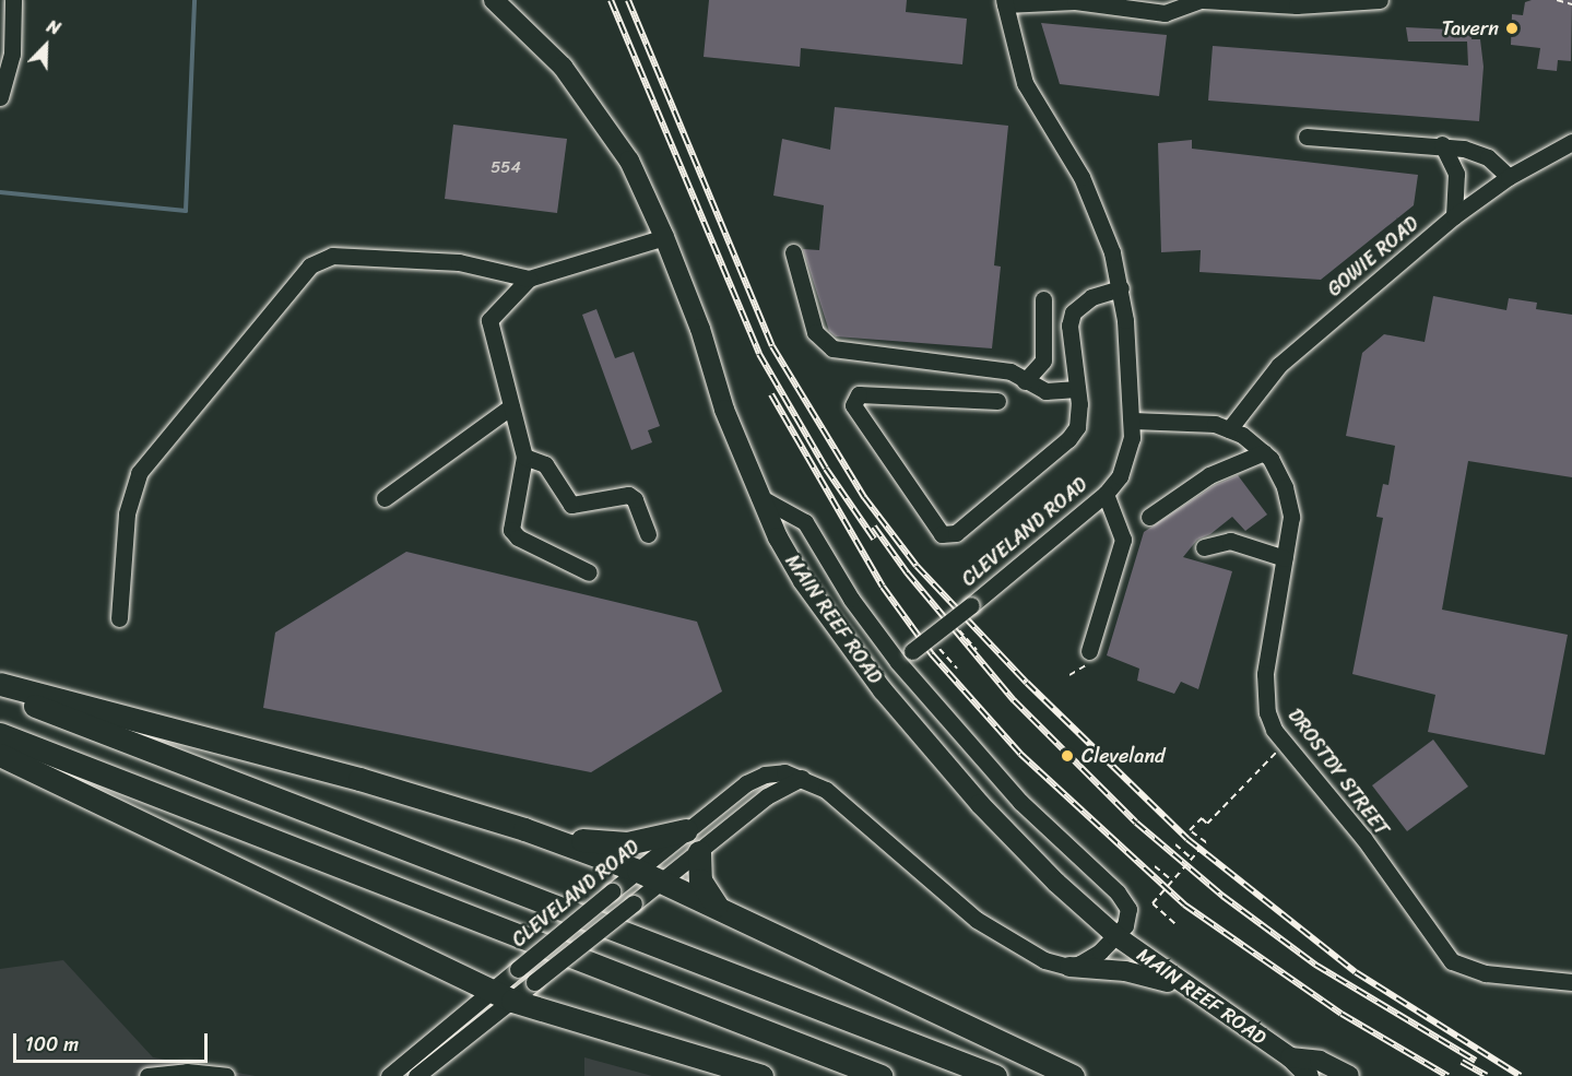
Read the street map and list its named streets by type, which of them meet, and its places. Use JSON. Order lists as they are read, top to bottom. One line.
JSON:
{"streets":{"main road":["MAIN REEF ROAD"],"street":["GOWIE ROAD","CLEVELAND ROAD","DROSTDY STREET"]},"crossings":[["GOWIE ROAD","DROSTDY STREET"],["CLEVELAND ROAD","DROSTDY STREET"]],"places":["Tavern","Cleveland"],"house_numbers":["554"],"scale_bar":"100 m","north":"top right"}
